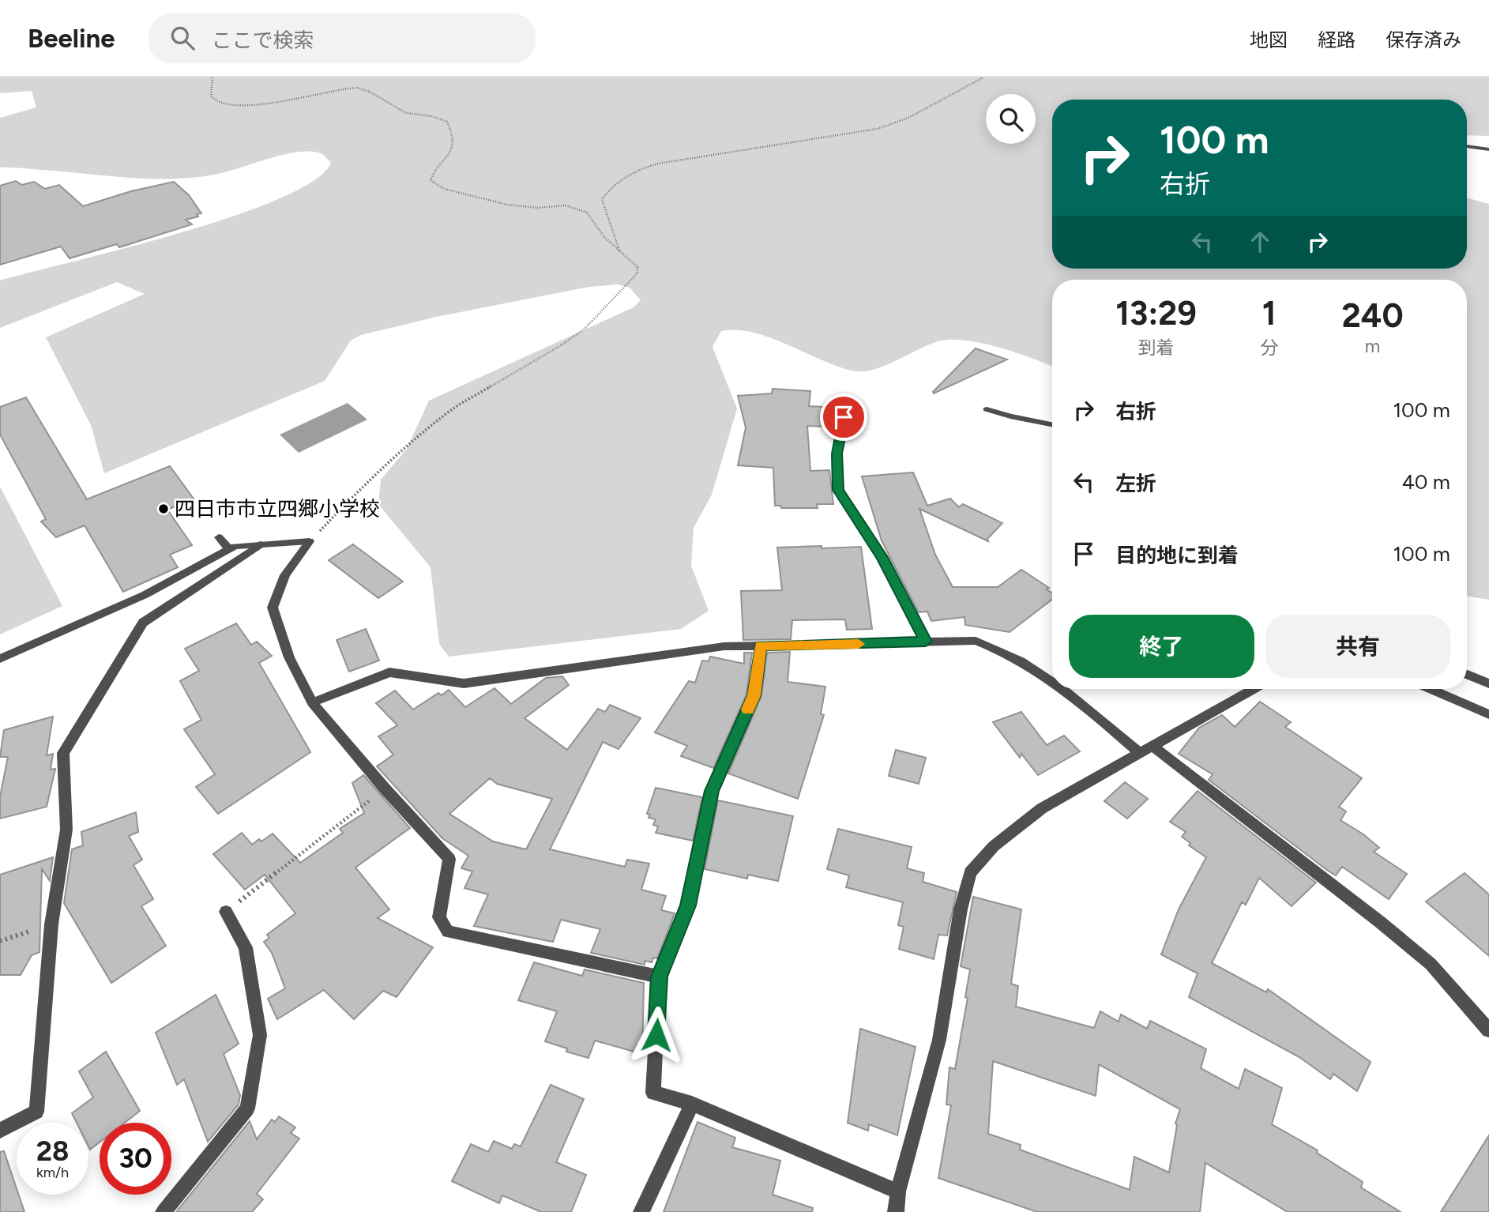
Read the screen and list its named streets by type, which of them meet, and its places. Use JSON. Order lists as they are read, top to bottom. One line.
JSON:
{"places":["四日市市立四郷小学校"],"page":{"header":"Beeline","search":"ここで検索","nav":["地図","経路","保存済み"],"turn":["100 m","右折"],"eta":["13:29","到着","1","分","240","m"],"list":[{"name":"右折","value":"100 m"},{"name":"左折","value":"40 m"},{"name":"目的地に到着","value":"100 m"}],"buttons":["終了","共有"],"speed":"28 km/h","limit":"30"}}
